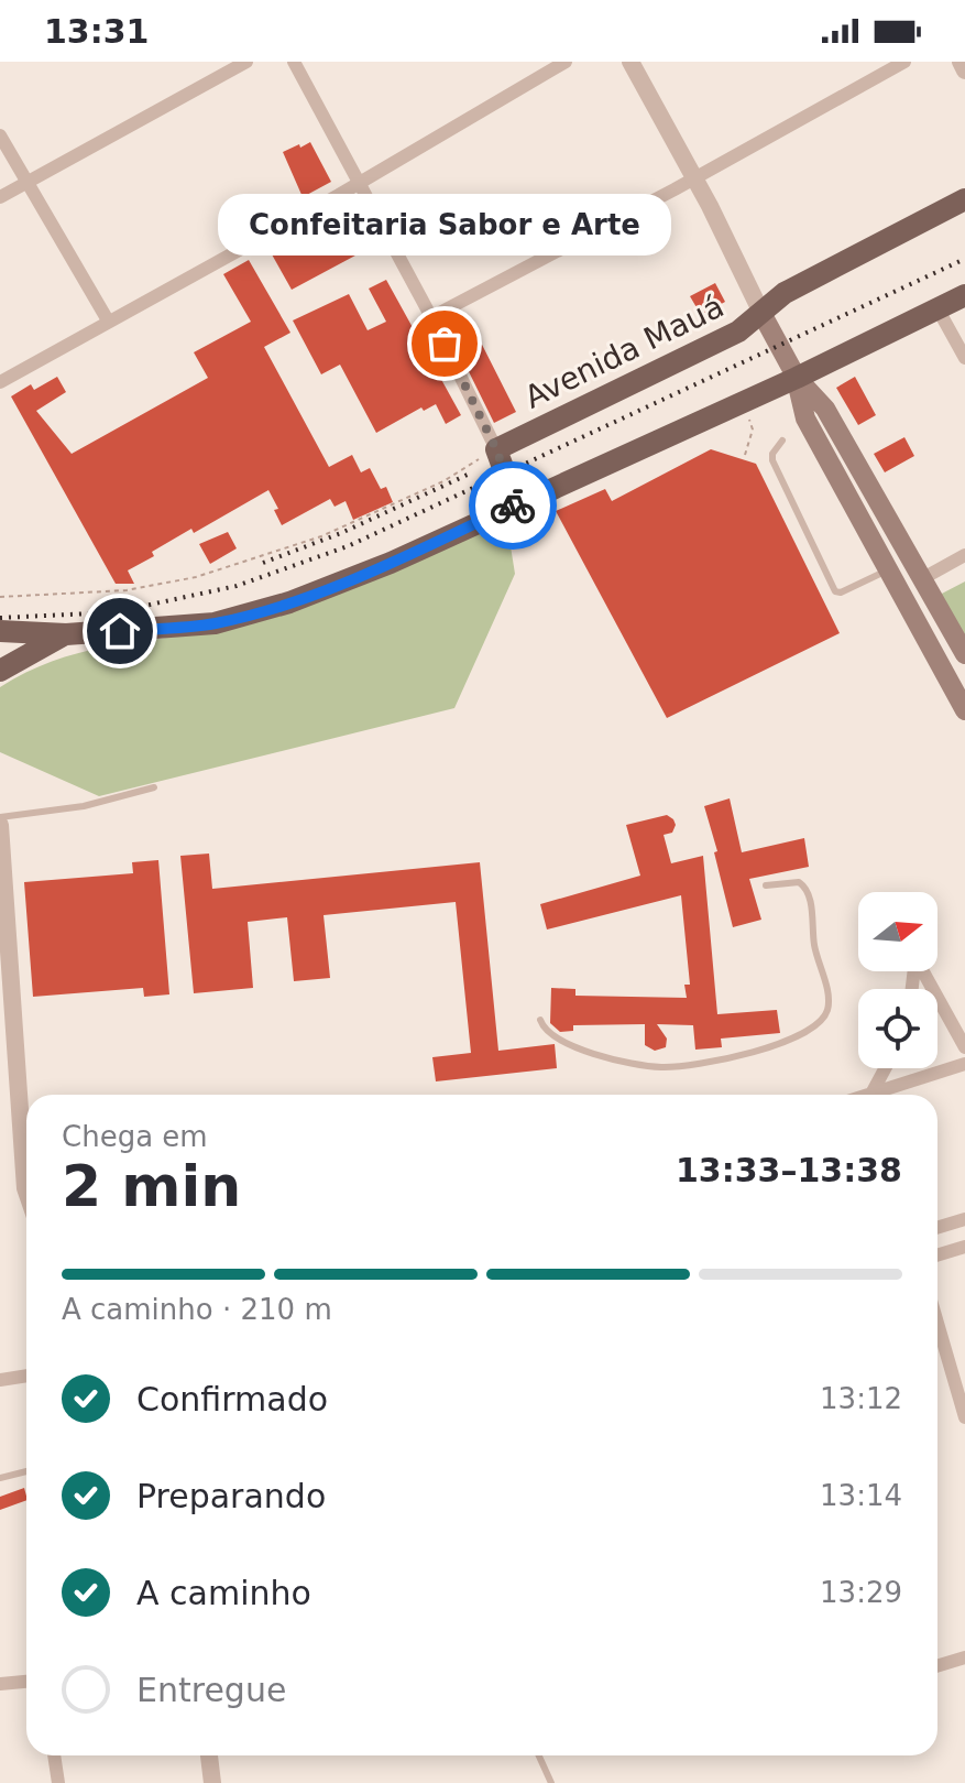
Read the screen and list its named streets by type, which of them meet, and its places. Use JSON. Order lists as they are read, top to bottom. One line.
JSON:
{"streets":{"main road":["Avenida Mauá"]},"places":["Confeitaria Sabor e Arte"],"north":"right","page":{"status":"13:31","bubble":"Confeitaria Sabor e Arte","heading":["2 min","Chega em","13:33–13:38"],"bar":"A caminho · 210 m","list":[["Confirmado","13:12"],["Preparando","13:14"],["A caminho","13:29"],"Entregue"]}}
